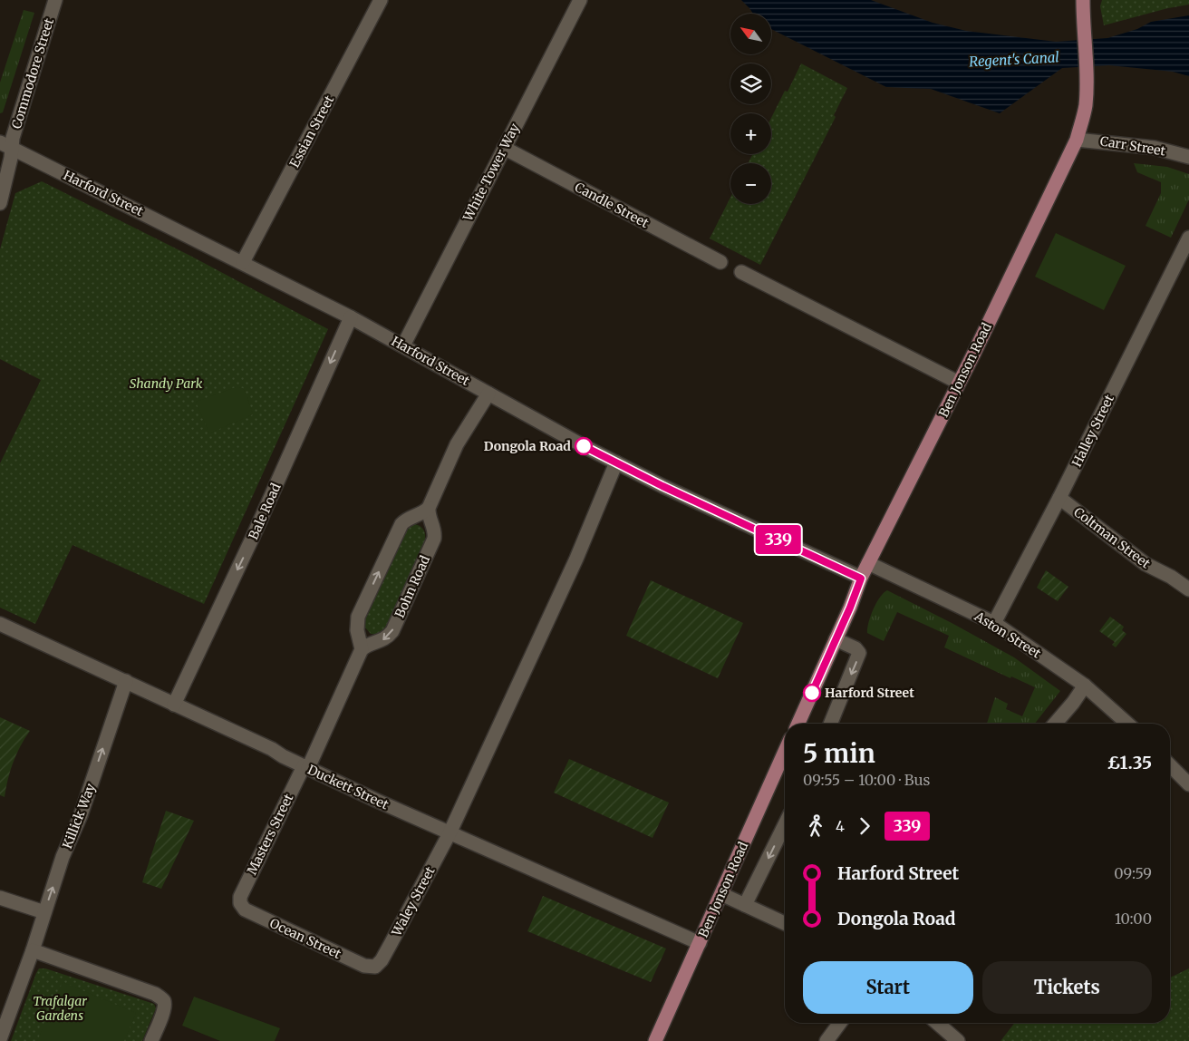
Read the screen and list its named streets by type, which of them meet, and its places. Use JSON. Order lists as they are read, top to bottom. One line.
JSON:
{"streets":{"main road":["Ben Jonson Road"],"street":["Commodore Street","Essian Street","Carr Street","White Tower Way","Harford Street","Candle Street","Halley Street","Bale Road","Coltman Street","Bohn Road","Aston Street","Duckett Street","Killick Way","Masters Street","Waley Street","Ocean Street"]},"crossings":[["Commodore Street","Harford Street"],["Essian Street","Harford Street"],["Carr Street","Ben Jonson Road"],["White Tower Way","Harford Street"],["White Tower Way","Candle Street"],["Harford Street","Ben Jonson Road"],["Harford Street","Bale Road"],["Ben Jonson Road","Aston Street"],["Ben Jonson Road","Duckett Street"],["Halley Street","Coltman Street"],["Halley Street","Aston Street"],["Bale Road","Duckett Street"],["Duckett Street","Killick Way"],["Duckett Street","Masters Street"],["Duckett Street","Waley Street"],["Masters Street","Ocean Street"],["Waley Street","Ocean Street"]],"one_way":["Bale Road","Killick Way"],"water":["Regent's Canal"],"parks":["Shandy Park","Trafalgar Gardens"],"places":["Dongola Road","Harford Street"],"lines":["bus line 339"],"north":"top left","page":{"on_map":"339","map_buttons":["+","−"],"heading":["5 min","09:55 – 10:00 · Bus","£1.35"],"legs":["4","339"],"list":[{"name":"Harford Street","value":"09:59"},{"name":"Dongola Road","value":"10:00"}],"buttons":["Start","Tickets"]}}
